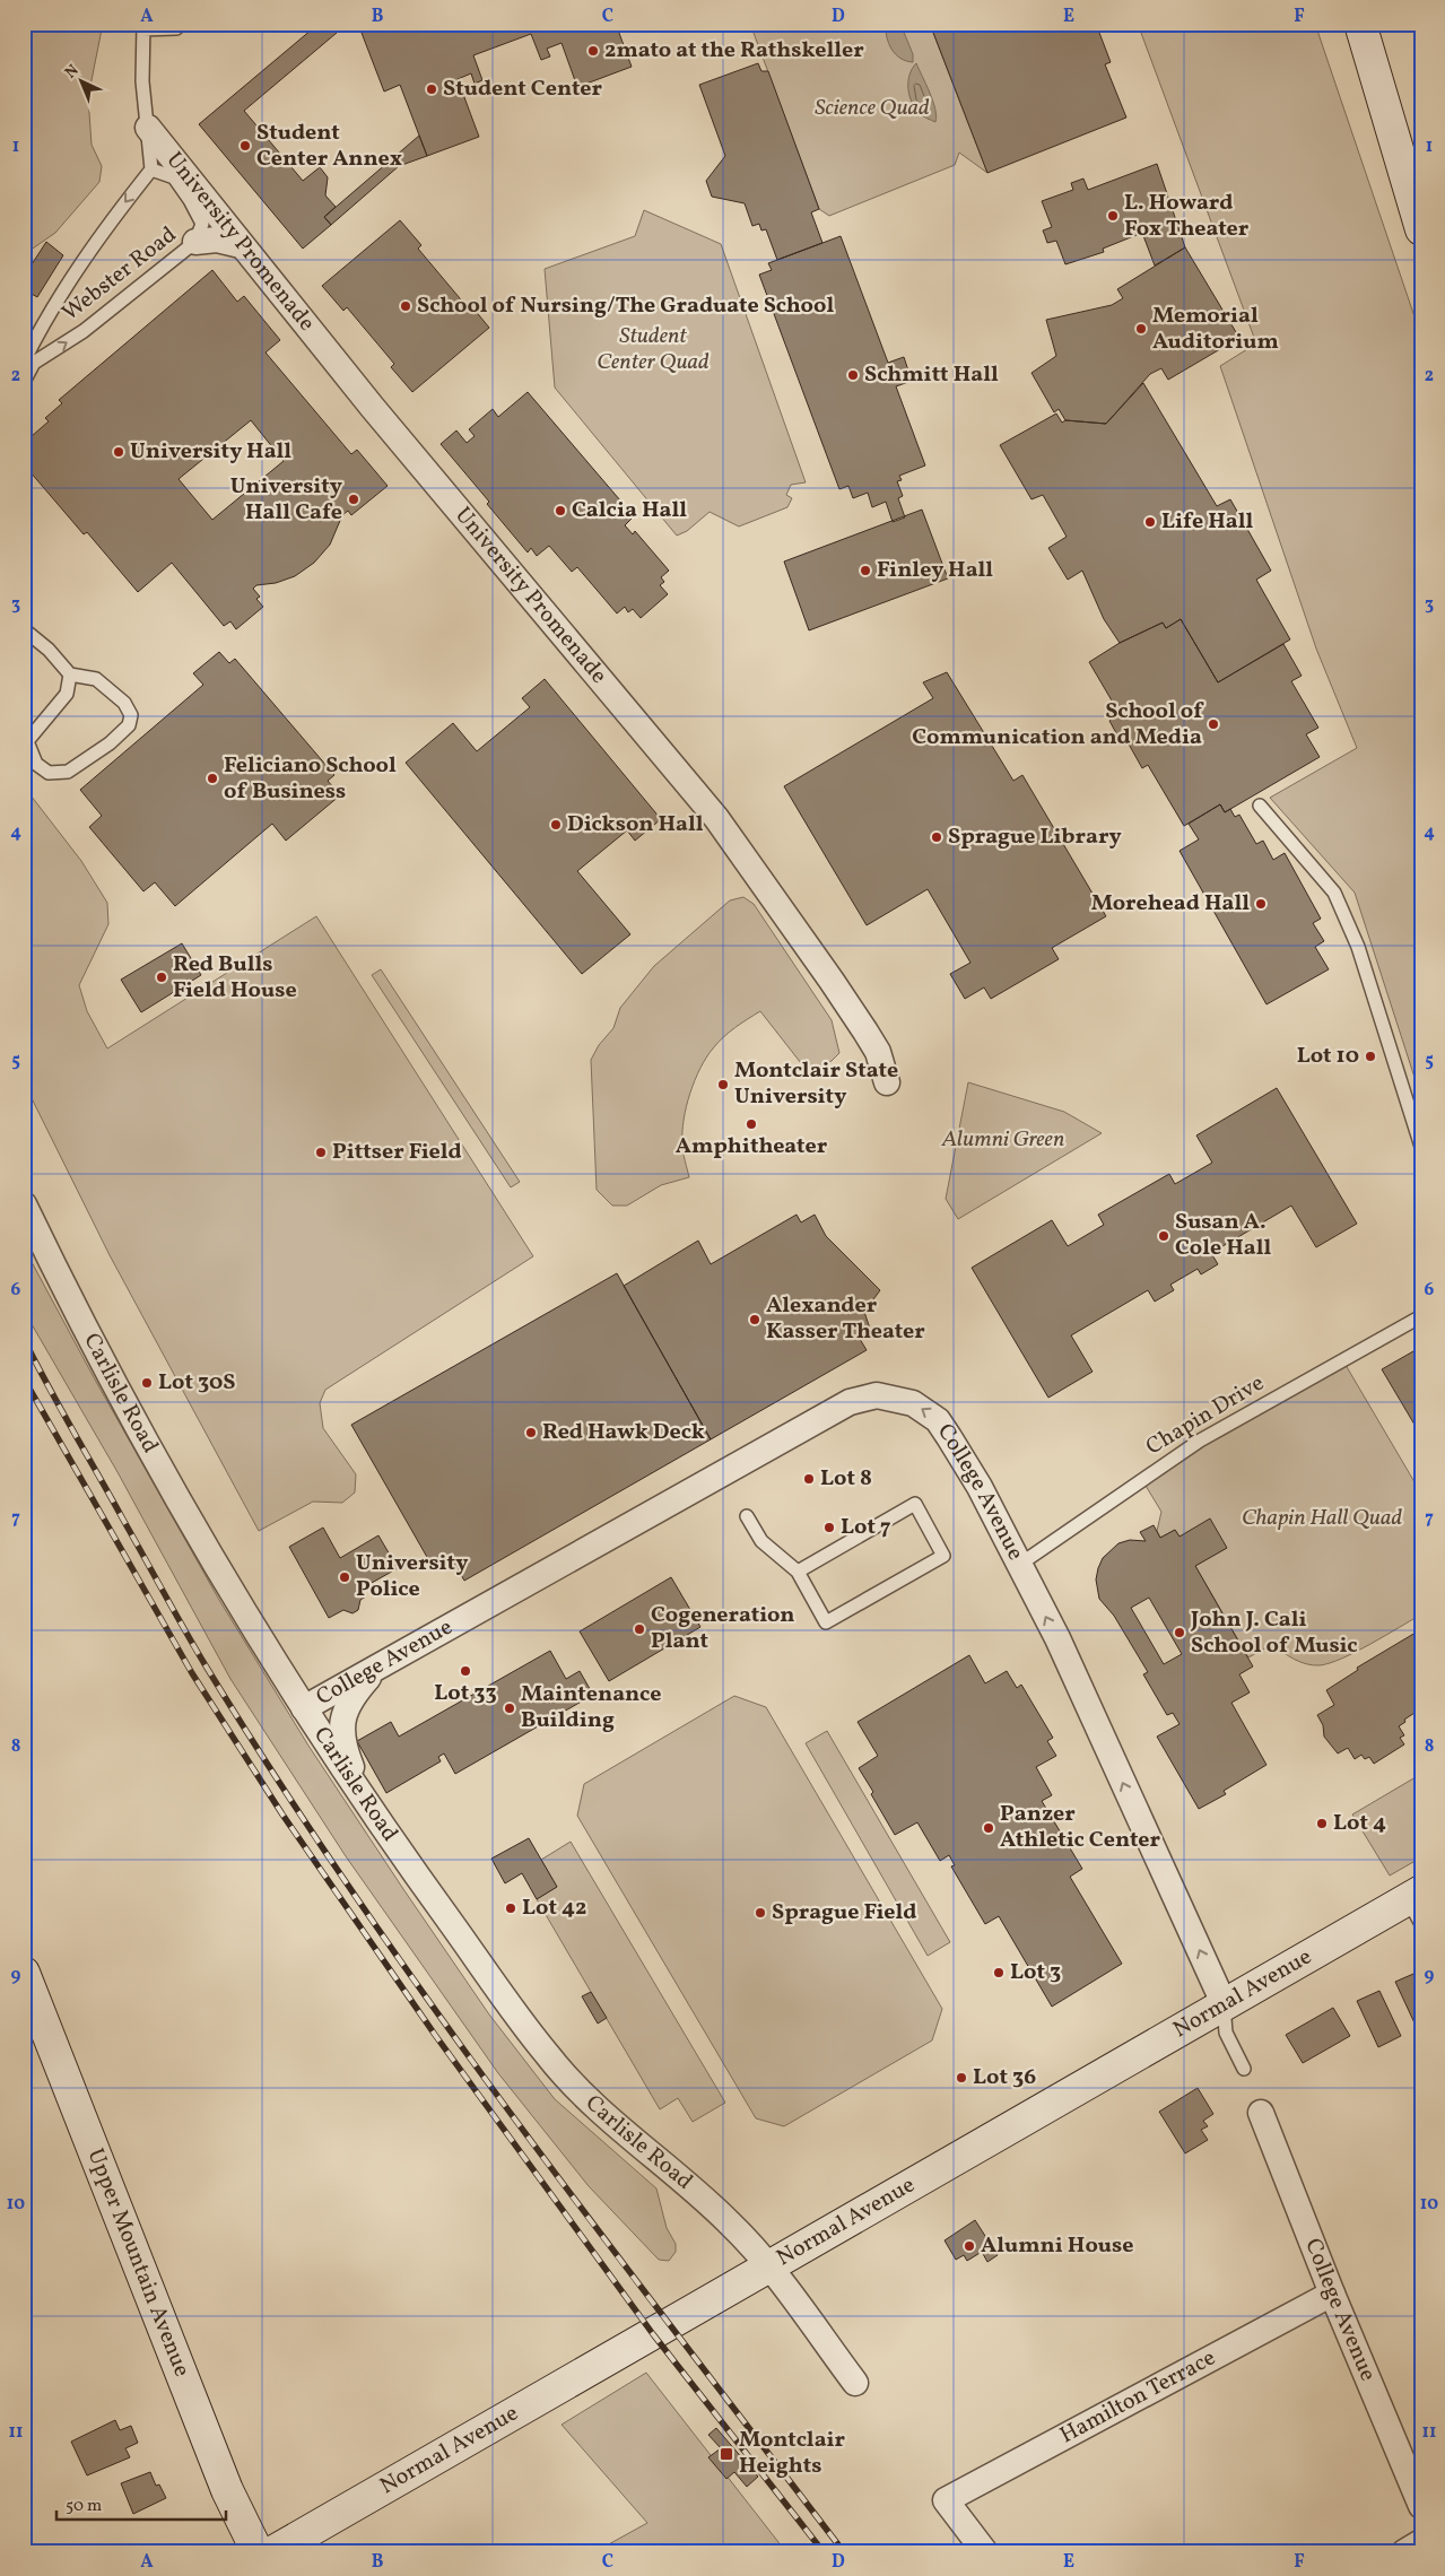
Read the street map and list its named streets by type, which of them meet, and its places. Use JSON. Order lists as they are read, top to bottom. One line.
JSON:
{"streets":{"street":["University Promenade","Carlisle Road","College Avenue","Normal Avenue","Upper Mountain Avenue","Hamilton Terrace"],"lane":["Webster Road","Chapin Drive"]},"crossings":[["Carlisle Road","College Avenue"],["Carlisle Road","Normal Avenue"],["Chapin Drive","College Avenue"],["College Avenue","Normal Avenue"],["College Avenue","Hamilton Terrace"]],"parks":["Science Quad","Student Center Quad","Alumni Green","Chapin Hall Quad"],"places":{"other":["2mato at the Rathskeller","Student Center","Student Center Annex","L. Howard Fox Theater","School of Nursing/The Graduate School","Memorial Auditorium","Schmitt Hall","University Hall","University Hall Cafe","Calcia Hall","Life Hall","Finley Hall","School of Communication and Media","Feliciano School of Business","Dickson Hall","Sprague Library","Morehead Hall","Red Bulls Field House","Lot 10","Montclair State University","Amphitheater","Pittser Field","Susan A. Cole Hall","Alexander Kasser Theater","Lot 30S","Red Hawk Deck","Lot 8","Lot 7","University Police","Cogeneration Plant","John J. Cali School of Music","Lot 33","Maintenance Building","Lot 4","Panzer Athletic Center","Lot 42","Sprague Field","Lot 3","Lot 36","Alumni House"],"transit":["Montclair Heights"]},"scale_bar":"50 m","north":"top left","grid":{"columns":["A","B","C","D","E","F"],"rows":["1","2","3","4","5","6","7","8","9","10","11"]}}
